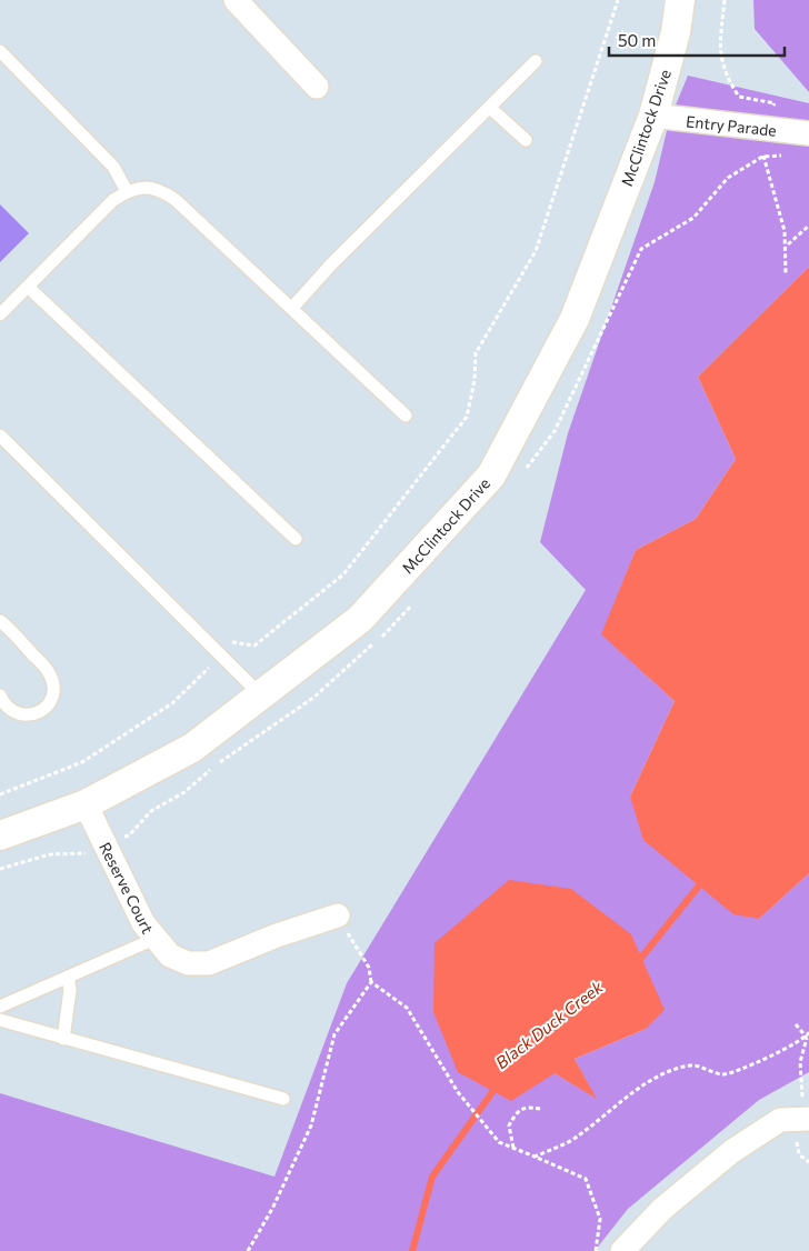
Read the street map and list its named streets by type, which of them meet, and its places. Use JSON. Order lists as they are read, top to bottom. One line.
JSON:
{"streets":{"street":["Entry Parade","McClintock Drive","Reserve Court"]},"crossings":[["Entry Parade","McClintock Drive"],["McClintock Drive","Reserve Court"]],"water":["Black Duck Creek"],"scale_bar":"50 m"}
